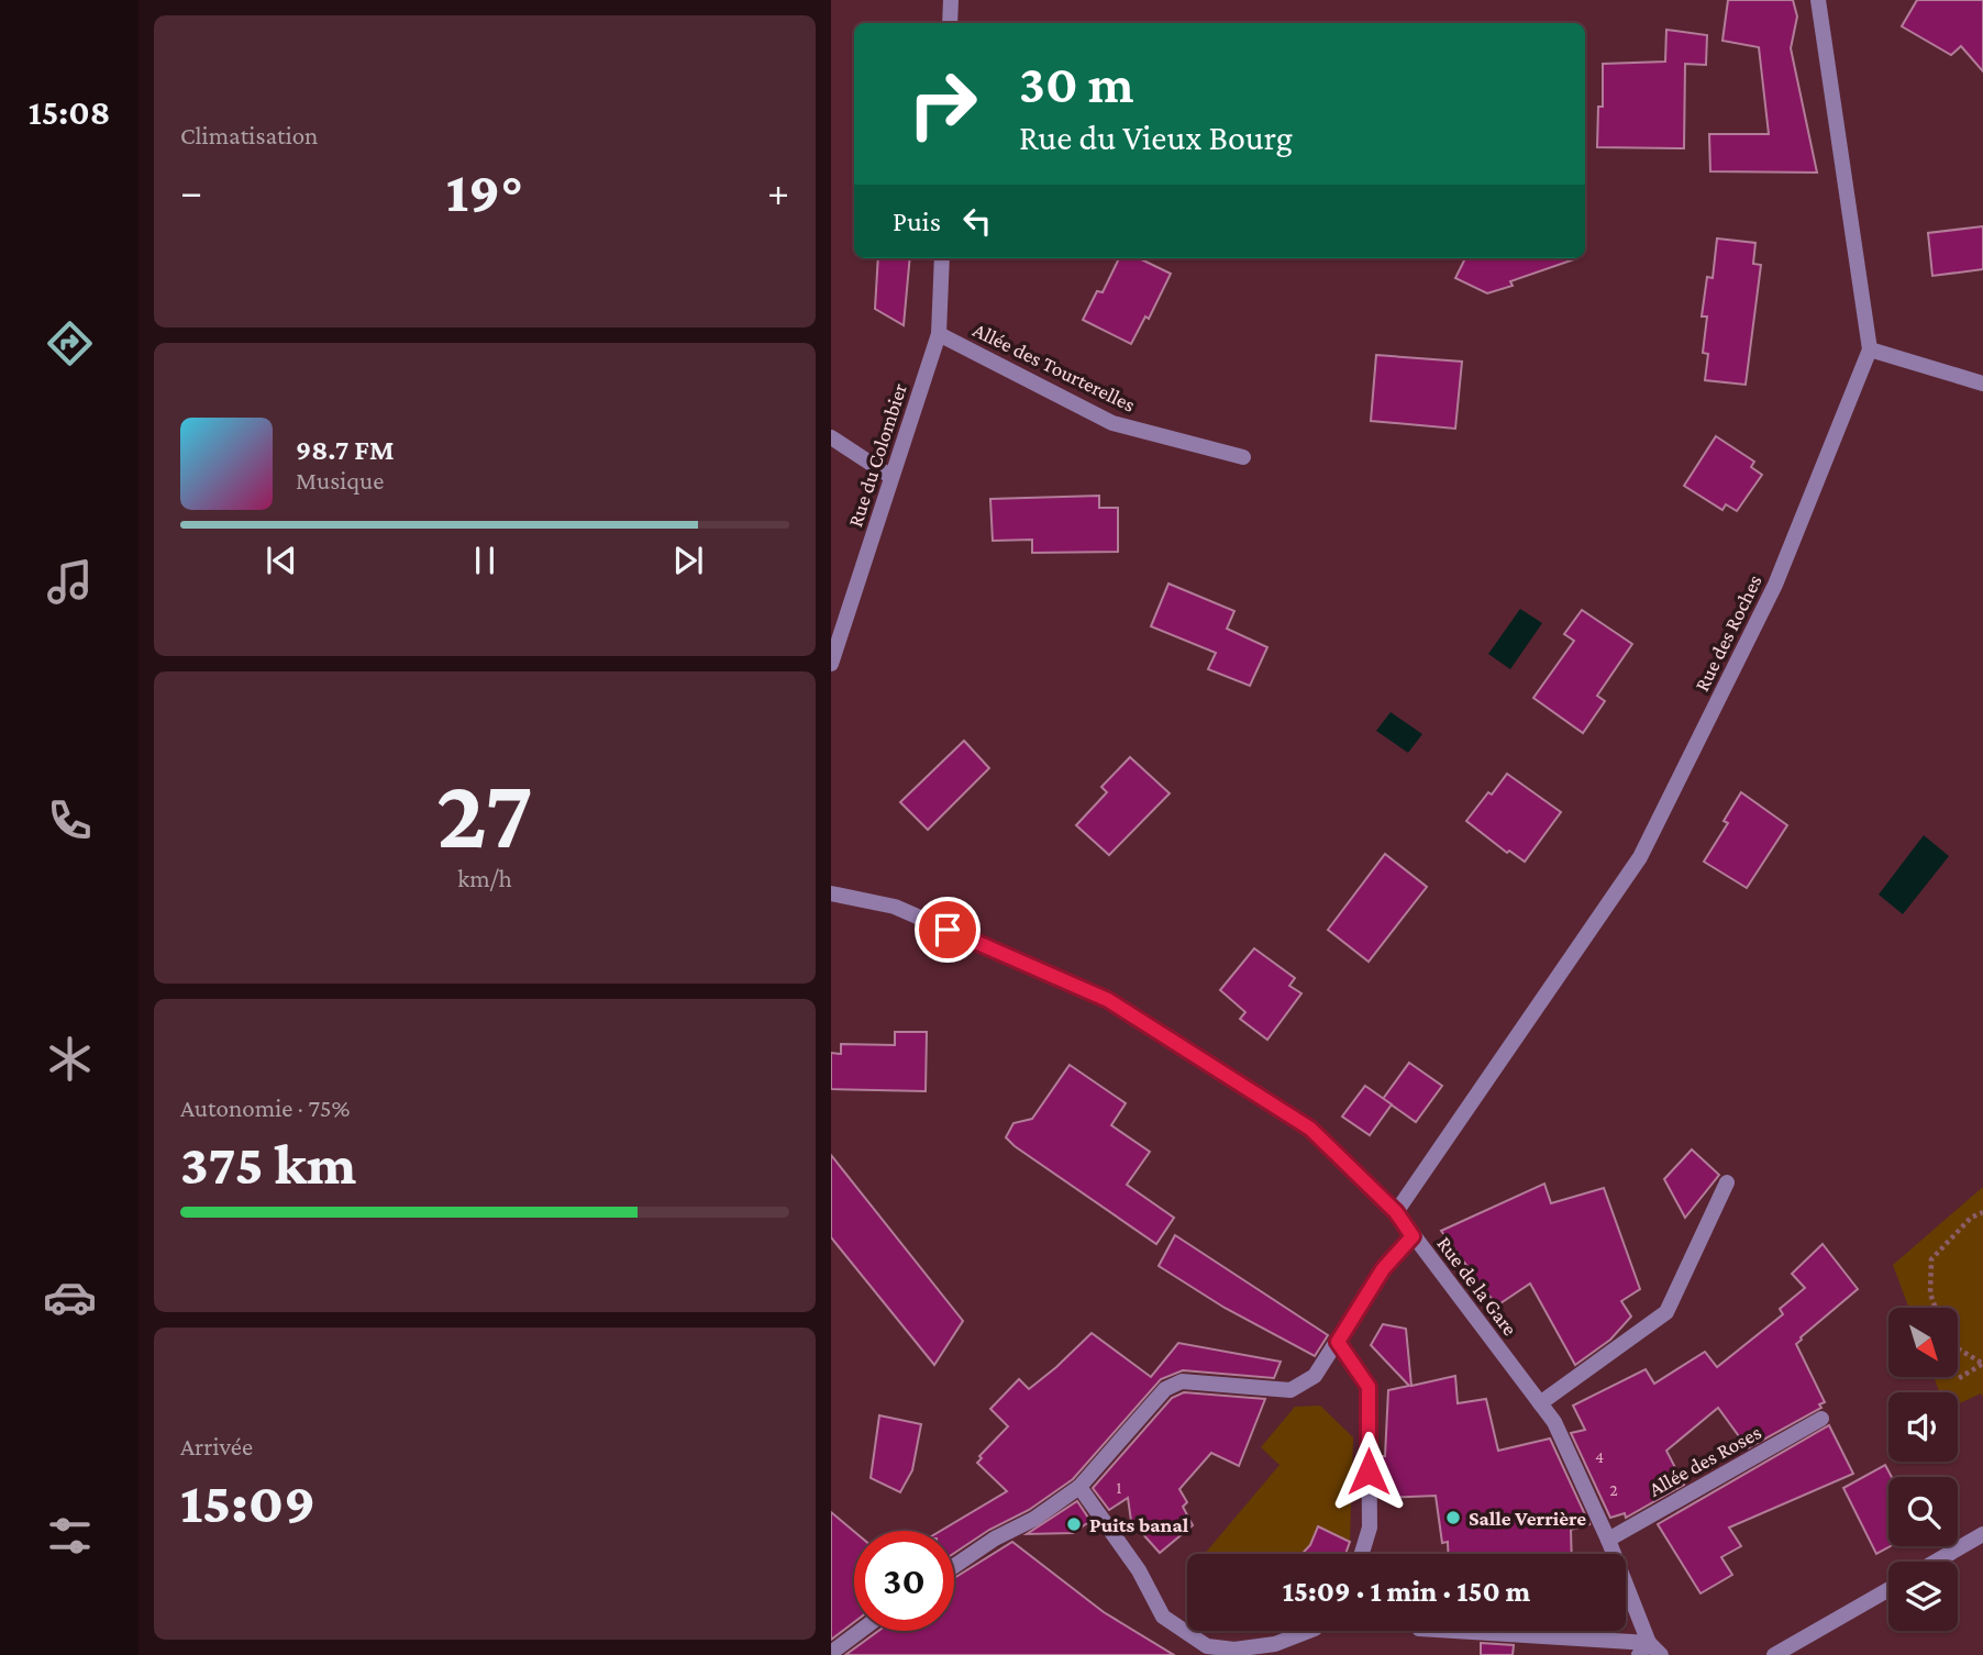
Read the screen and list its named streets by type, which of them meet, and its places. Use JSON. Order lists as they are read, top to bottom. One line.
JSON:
{"streets":{"street":["Allée des Tourterelles","Rue du Colombier","Rue des Roches","Rue de la Gare","Allée des Roses"]},"crossings":[["Allée des Tourterelles","Rue du Colombier"],["Rue des Roches","Rue de la Gare"],["Rue de la Gare","Allée des Roses"]],"places":["Salle Verrière","Puits banal"],"house_numbers":["4","1","2"],"north":"bottom right","page":{"tabs":"15:08","tile":["Climatisation",["27","km/h"],["Autonomie · 75%","375 km"],["Arrivée","15:09"]],"turn":["30 m","Rue du Vieux Bourg"],"heat":["−","19°","+"],"then":"Puis","song":["98.7 FM","Musique"],"limit":"30","trip":"15:09 · 1 min · 150 m"}}
